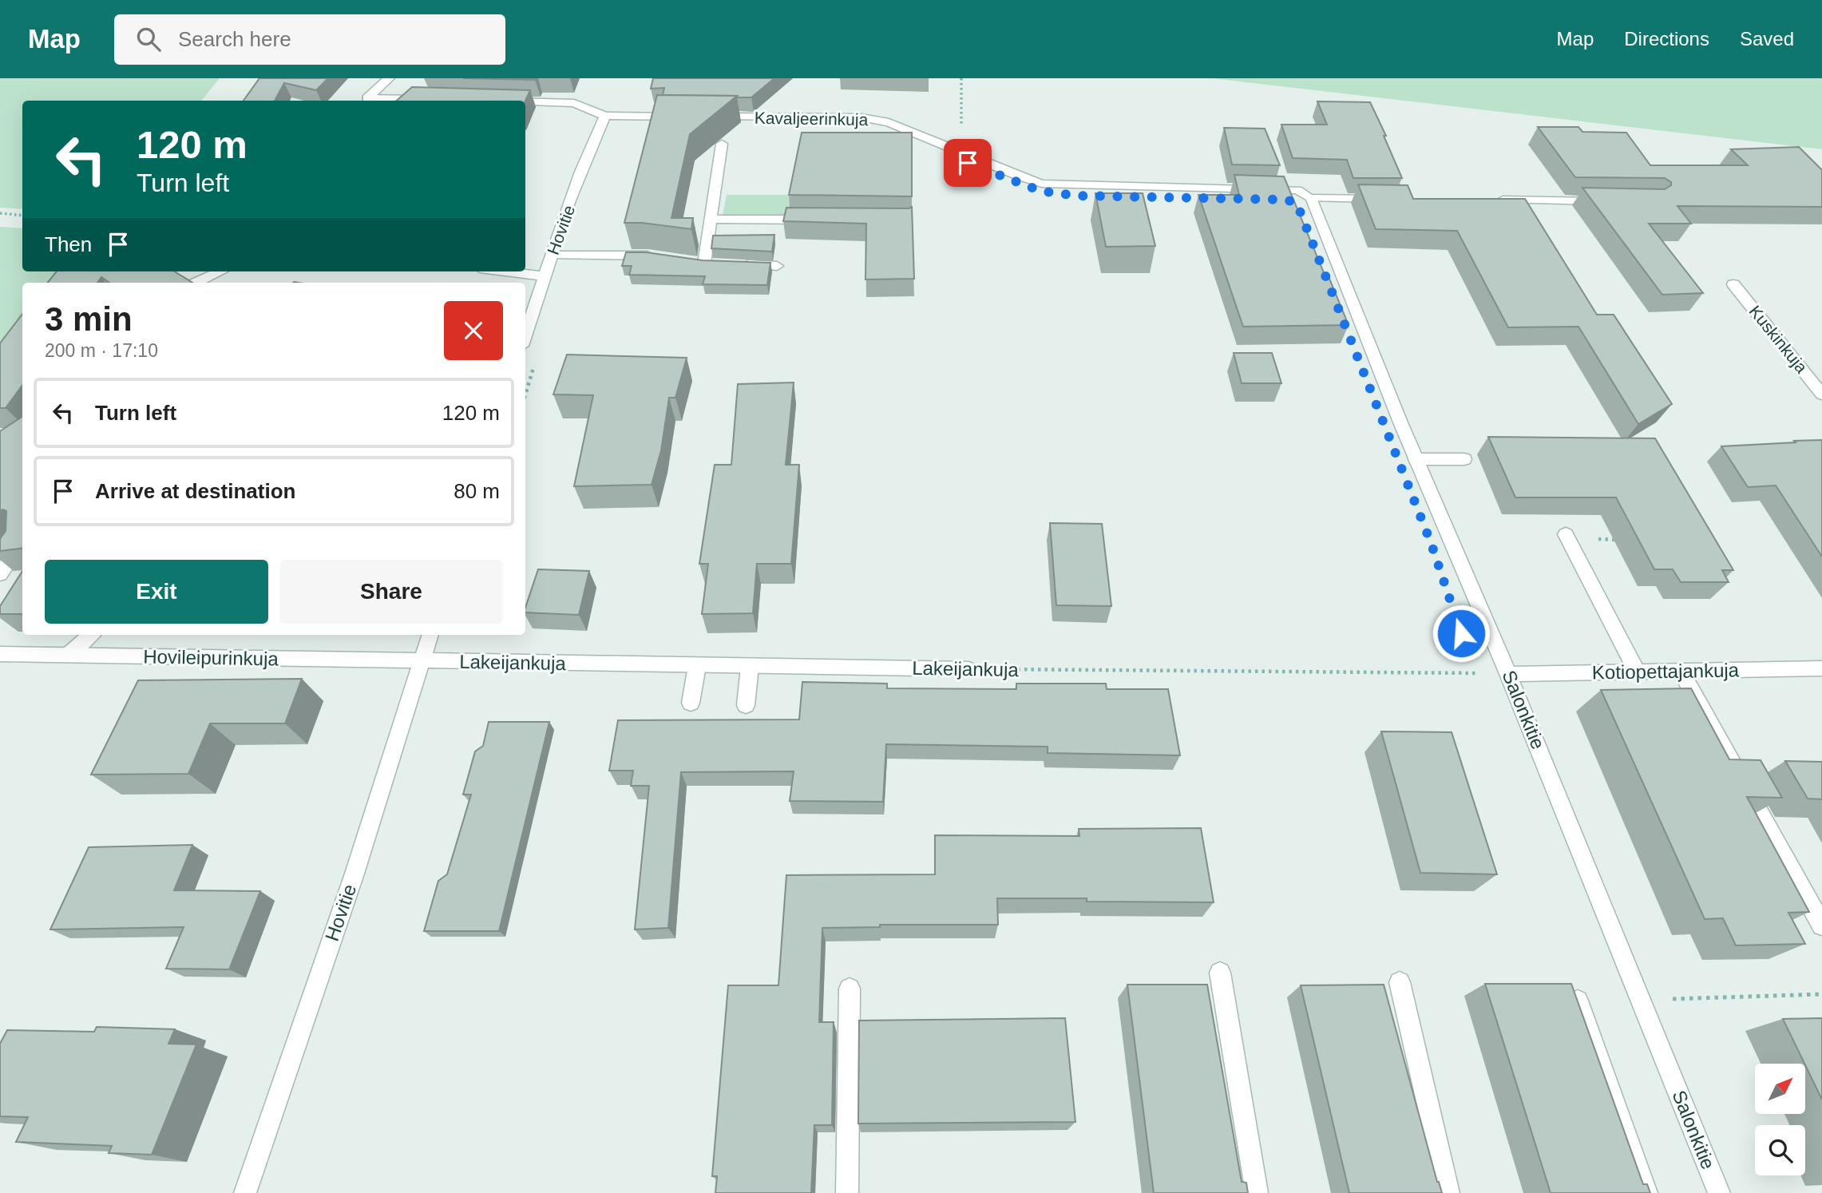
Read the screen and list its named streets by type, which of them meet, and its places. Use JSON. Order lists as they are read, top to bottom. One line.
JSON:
{"streets":{"street":["Kavaljeerinkuja","Hovitie","Kuskinkuja","Hovileipurinkuja","Lakeijankuja","Kotiopettajankuja","Salonkitie"]},"crossings":[["Kavaljeerinkuja","Salonkitie"],["Hovitie","Hovileipurinkuja"],["Hovitie","Lakeijankuja"],["Hovileipurinkuja","Lakeijankuja"],["Lakeijankuja","Kotiopettajankuja"],["Lakeijankuja","Salonkitie"],["Kotiopettajankuja","Salonkitie"]],"north":"top right","page":{"header":"Map","search":"Search here","nav":["Map","Directions","Saved"],"turn":["120 m","Turn left"],"then":"Then","heading":["3 min","200 m · 17:10"],"list":[{"name":"Turn left","value":"120 m"},{"name":"Arrive at destination","value":"80 m"}],"buttons":["Exit","Share"]}}
